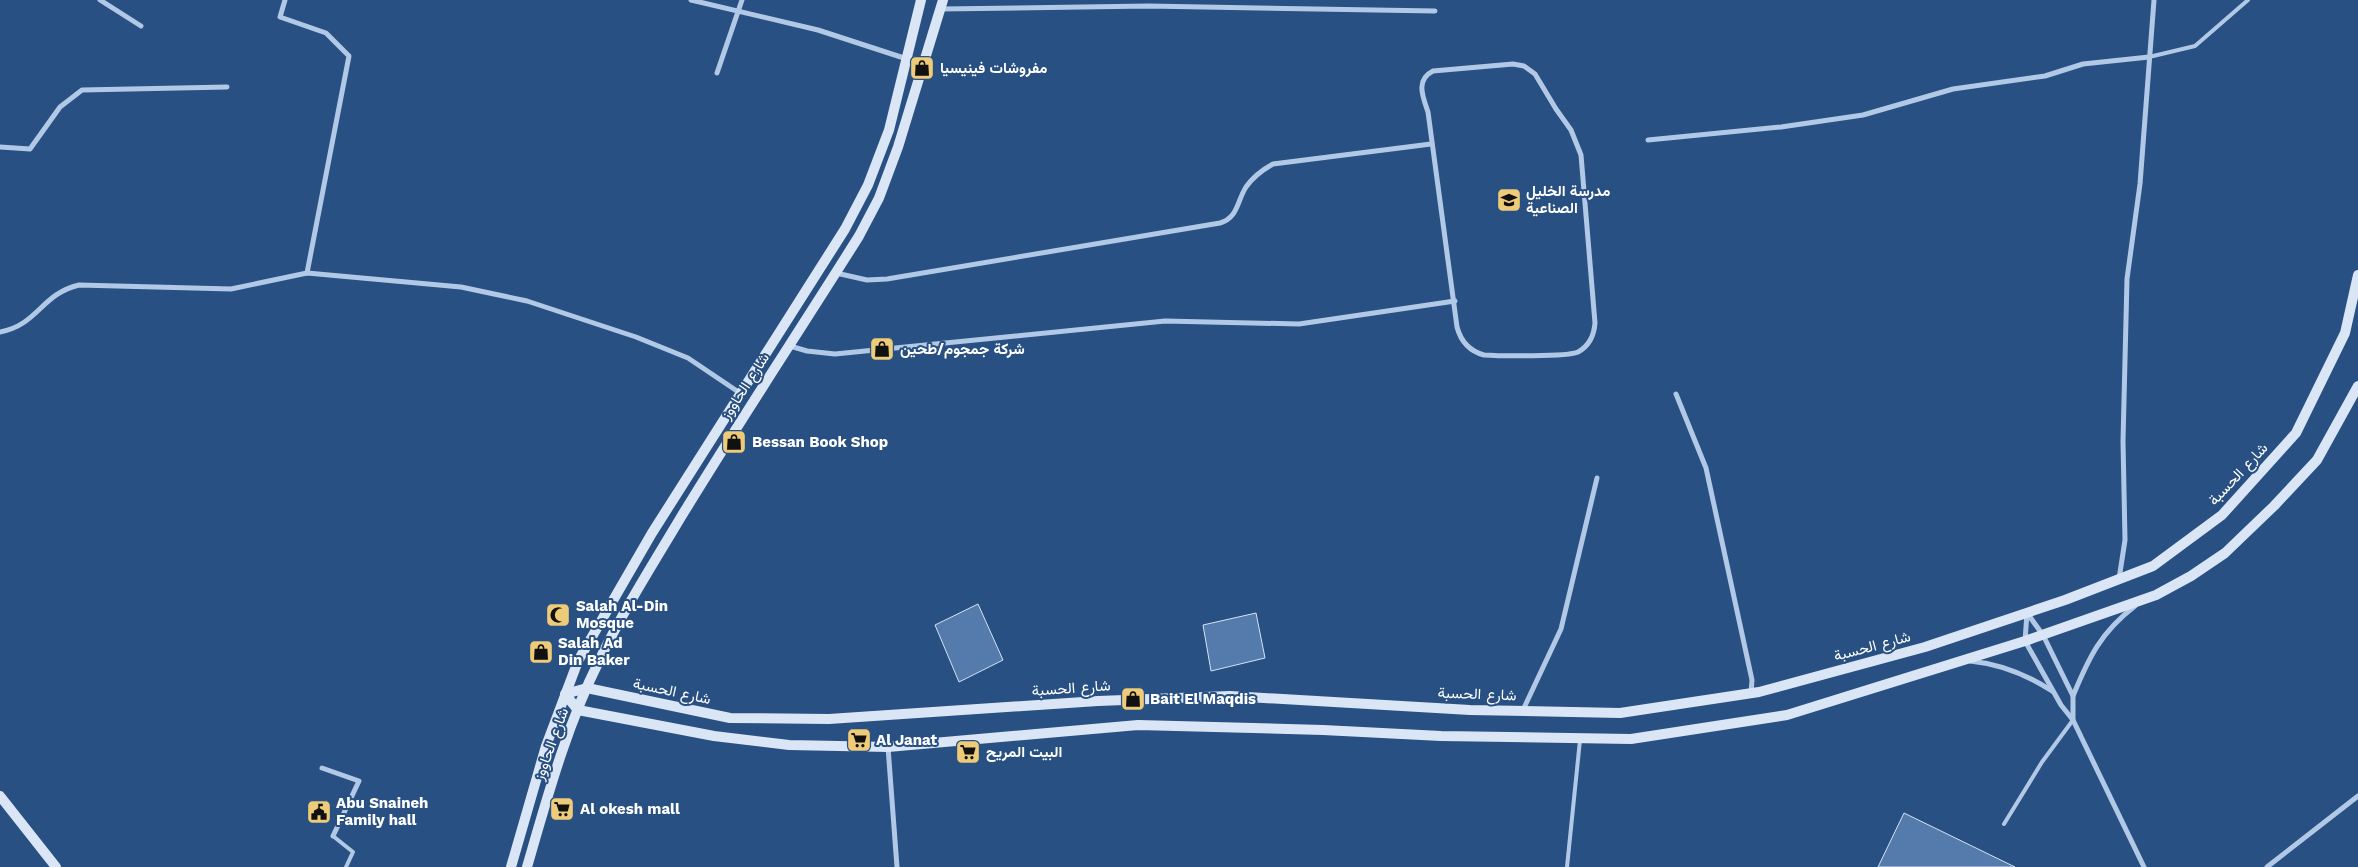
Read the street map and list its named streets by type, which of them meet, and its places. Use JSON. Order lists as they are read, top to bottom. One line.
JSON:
{"streets":{"main road":["شارع الحاووز","شارع الحسبة"]},"crossings":[["شارع الحاووز","شارع الحسبة"]],"places":{"shop":["مفروشات فينيسيا","شركة جمجوم/طحين","Bessan Book Shop","Salah Ad Din Baker","Bait El Maqdis"],"school or university":["مدرسة الخليل الصناعية"],"mosque":["Salah Al-Din Mosque"],"supermarket":["Al Janat","البيت المريح","Al okesh mall"],"public building":["Abu Snaineh Family hall"]}}
